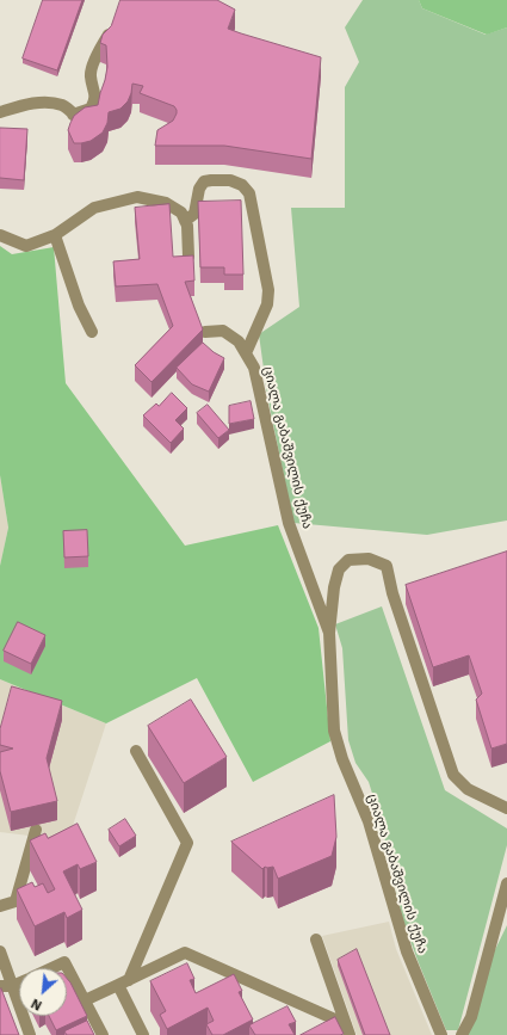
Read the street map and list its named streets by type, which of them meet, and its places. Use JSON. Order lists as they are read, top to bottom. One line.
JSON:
{"streets":{"street":["ციალა გაბაშვილის ქუჩა"]},"north":"bottom left"}
